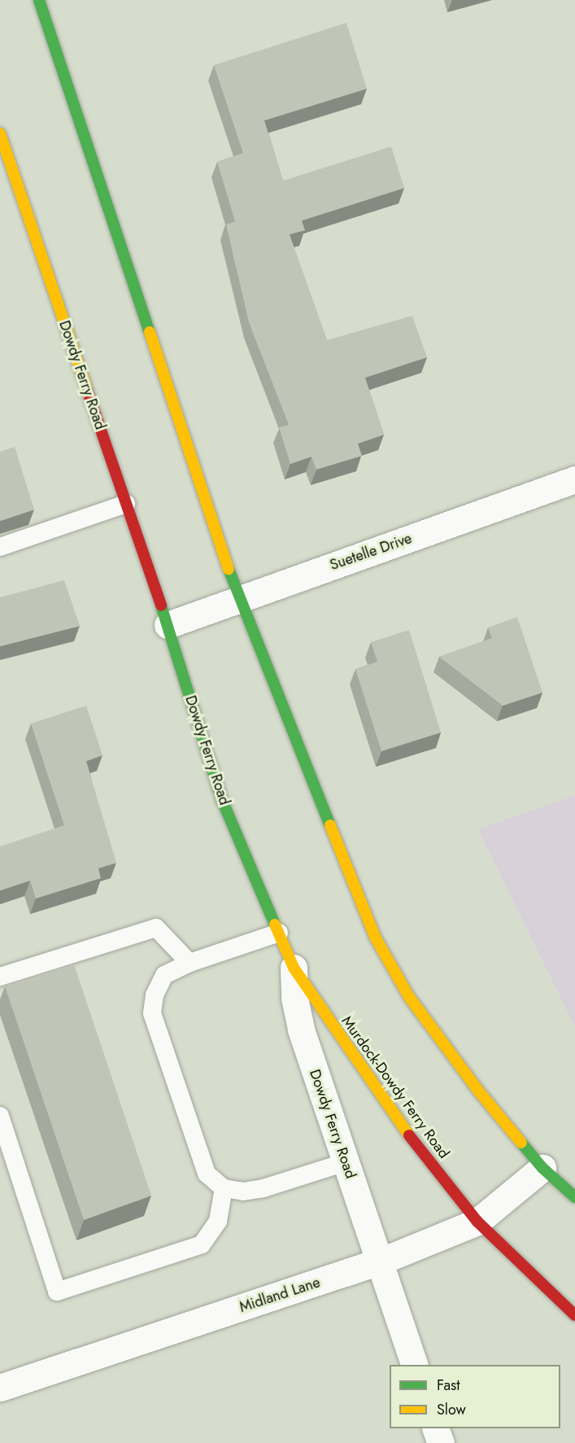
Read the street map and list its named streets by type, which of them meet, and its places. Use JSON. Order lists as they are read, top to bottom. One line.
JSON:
{"streets":{"main road":["Dowdy Ferry Road","Murdock-Dowdy Ferry Road"],"street":["Suetelle Drive","Midland Lane"]},"crossings":[["Dowdy Ferry Road","Suetelle Drive"],["Dowdy Ferry Road","Murdock-Dowdy Ferry Road"],["Dowdy Ferry Road","Midland Lane"],["Murdock-Dowdy Ferry Road","Midland Lane"]],"legend":["Fast","Slow"]}
